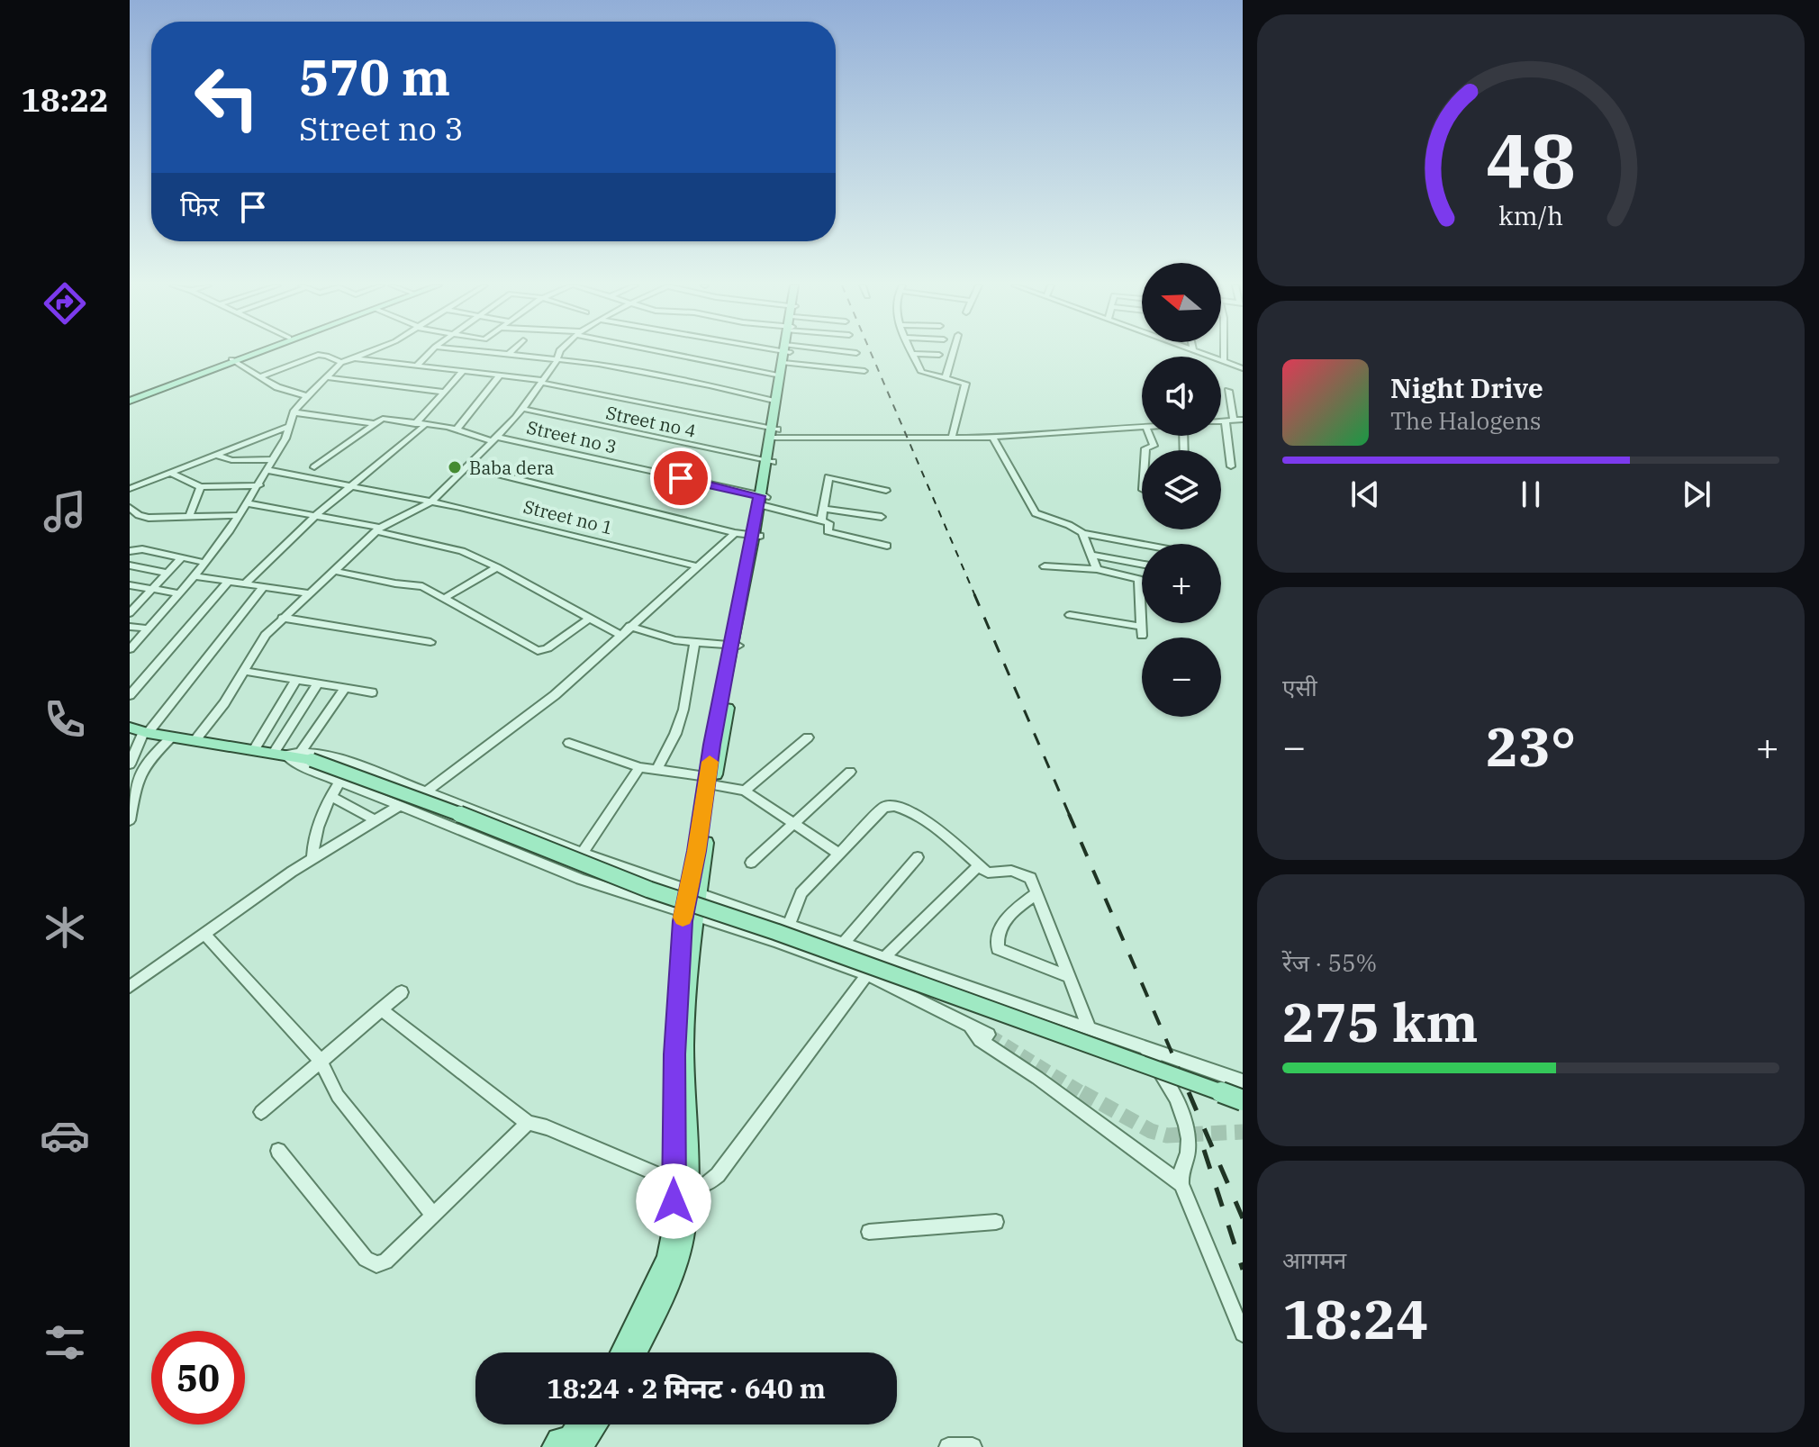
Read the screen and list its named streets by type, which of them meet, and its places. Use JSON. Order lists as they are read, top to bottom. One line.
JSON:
{"streets":{"street":["Street no 4","Street no 3","Street no 1"]},"places":["Baba dera"],"north":"left","page":{"tabs":"18:22","turn":["570 m","Street no 3"],"then":"फिर","map_buttons":["+","−"],"song":["Night Drive","The Halogens"],"tile":["एसी",["रेंज · 55%","275 km"],["आगमन","18:24"]],"heat":["−","23°","+"],"limit":"50","trip":"18:24 · 2 मिनट · 640 m","gauge":["48","km/h"]}}
